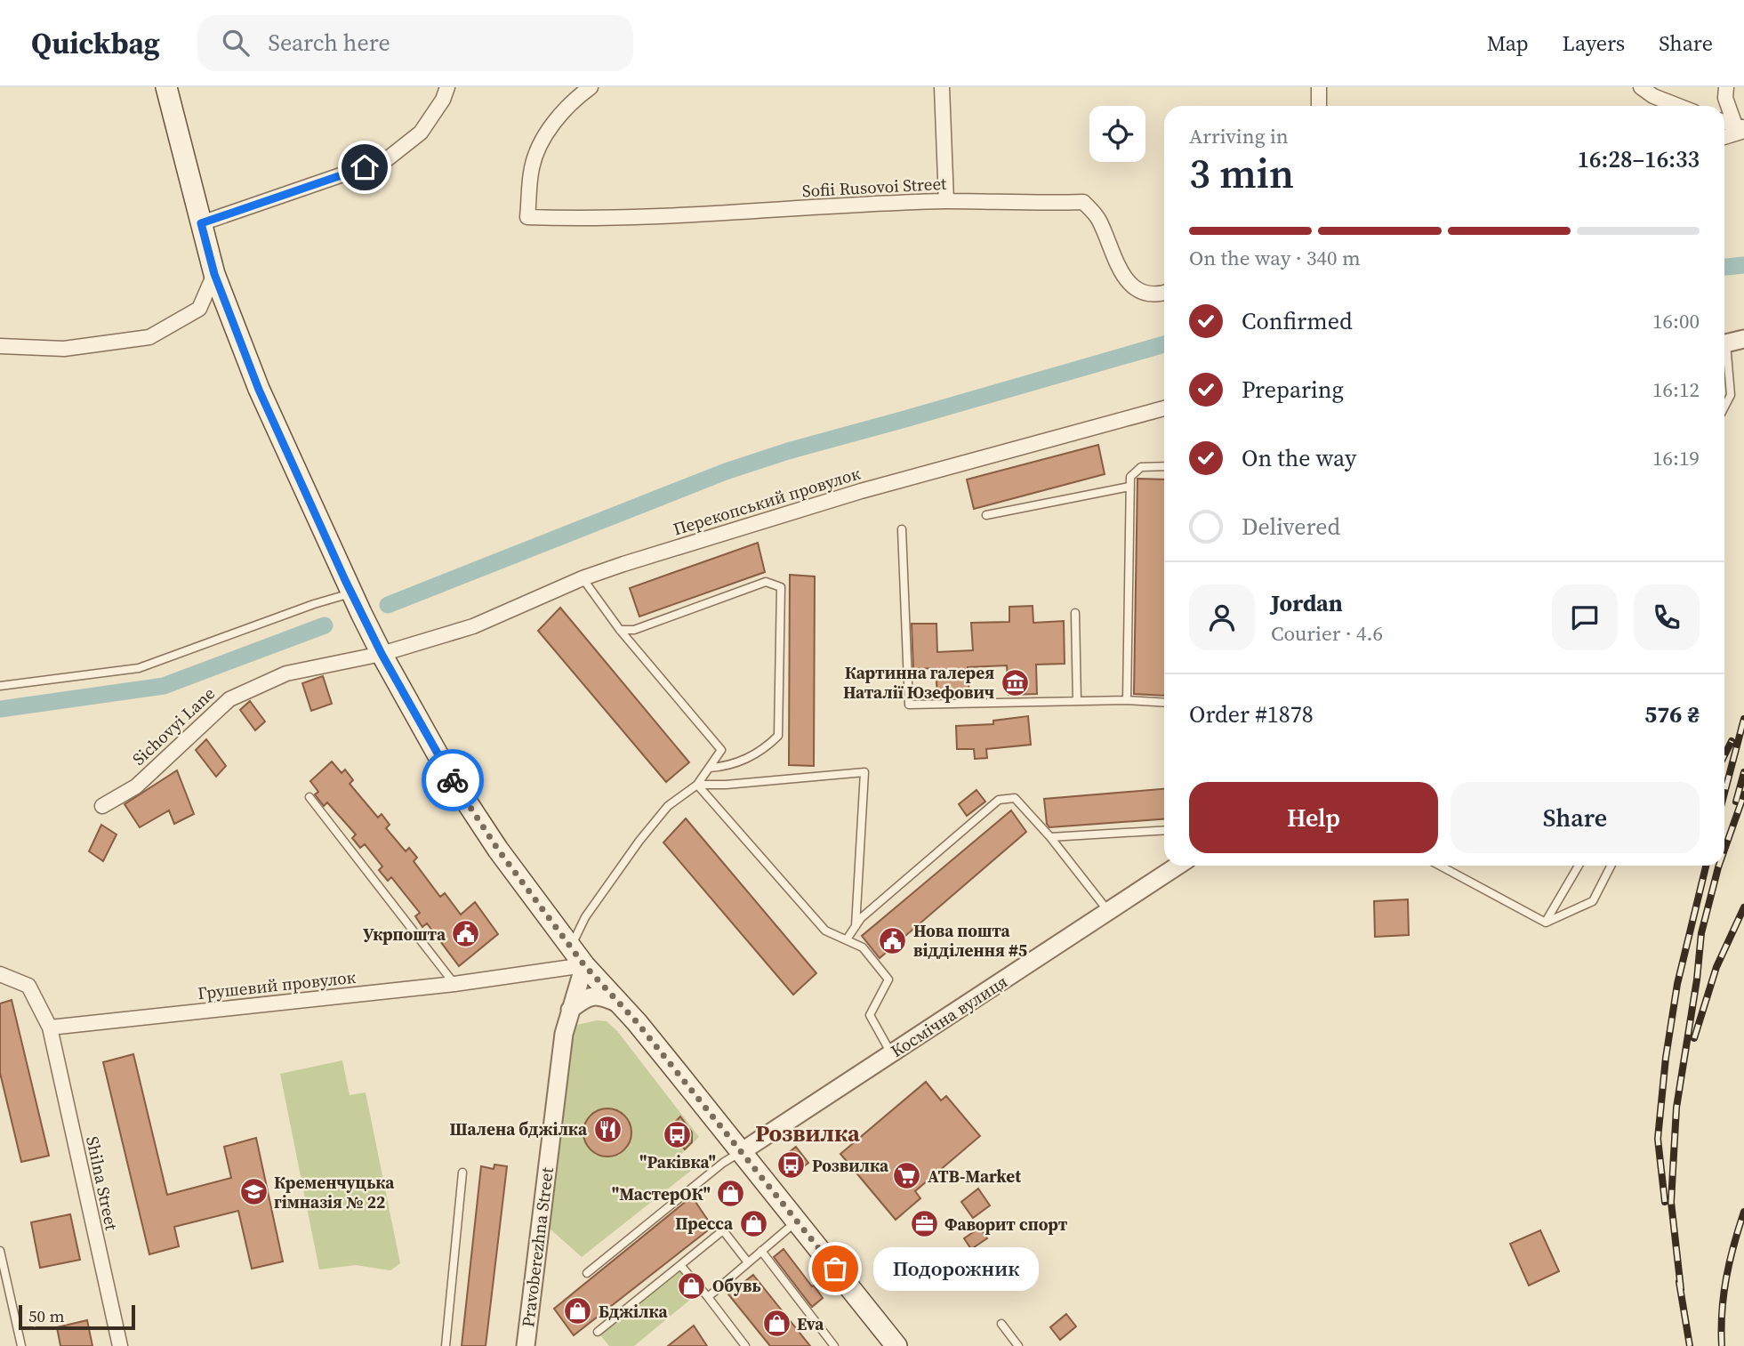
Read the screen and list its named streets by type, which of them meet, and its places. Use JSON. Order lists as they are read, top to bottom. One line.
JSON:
{"streets":{"street":["Sofii Rusovoi Street","Перекопський провулок","Sichovyi Lane","Грушевий провулок","Космічна вулиця","Shilna Street","Pravoberezhna Street"]},"crossings":[["Перекопський провулок","Sichovyi Lane"],["Грушевий провулок","Shilna Street"],["Грушевий провулок","Pravoberezhna Street"]],"districts":["Розвилка"],"places":{"museum":["Картинна галерея Наталії Юзефович"],"public building":["Укрпошта","Нова пошта відділення #5"],"restaurant":["Шалена бджілка"],"bus stop":["\"Раківка\"","Розвилка"],"supermarket":["ATB-Market"],"school or university":["Кременчуцька гімназія № 22"],"shop":["\"МастерОК\"","Пресса","Обувь","Бджілка","Eva"],"office":["Фаворит спорт"],"other":["Подорожник"]},"scale_bar":"50 m","page":{"header":"Quickbag","search":"Search here","nav":["Map","Layers","Share"],"heading":["3 min","Arriving in","16:28–16:33"],"panel":["Jordan","Courier · 4.6","Order #1878","576 ₴"],"bar":"On the way · 340 m","list":[["Confirmed","16:00"],["Preparing","16:12"],["On the way","16:19"],"Delivered"],"buttons":["Help","Share"],"bubble":"Подорожник","scale":"50 m"}}
